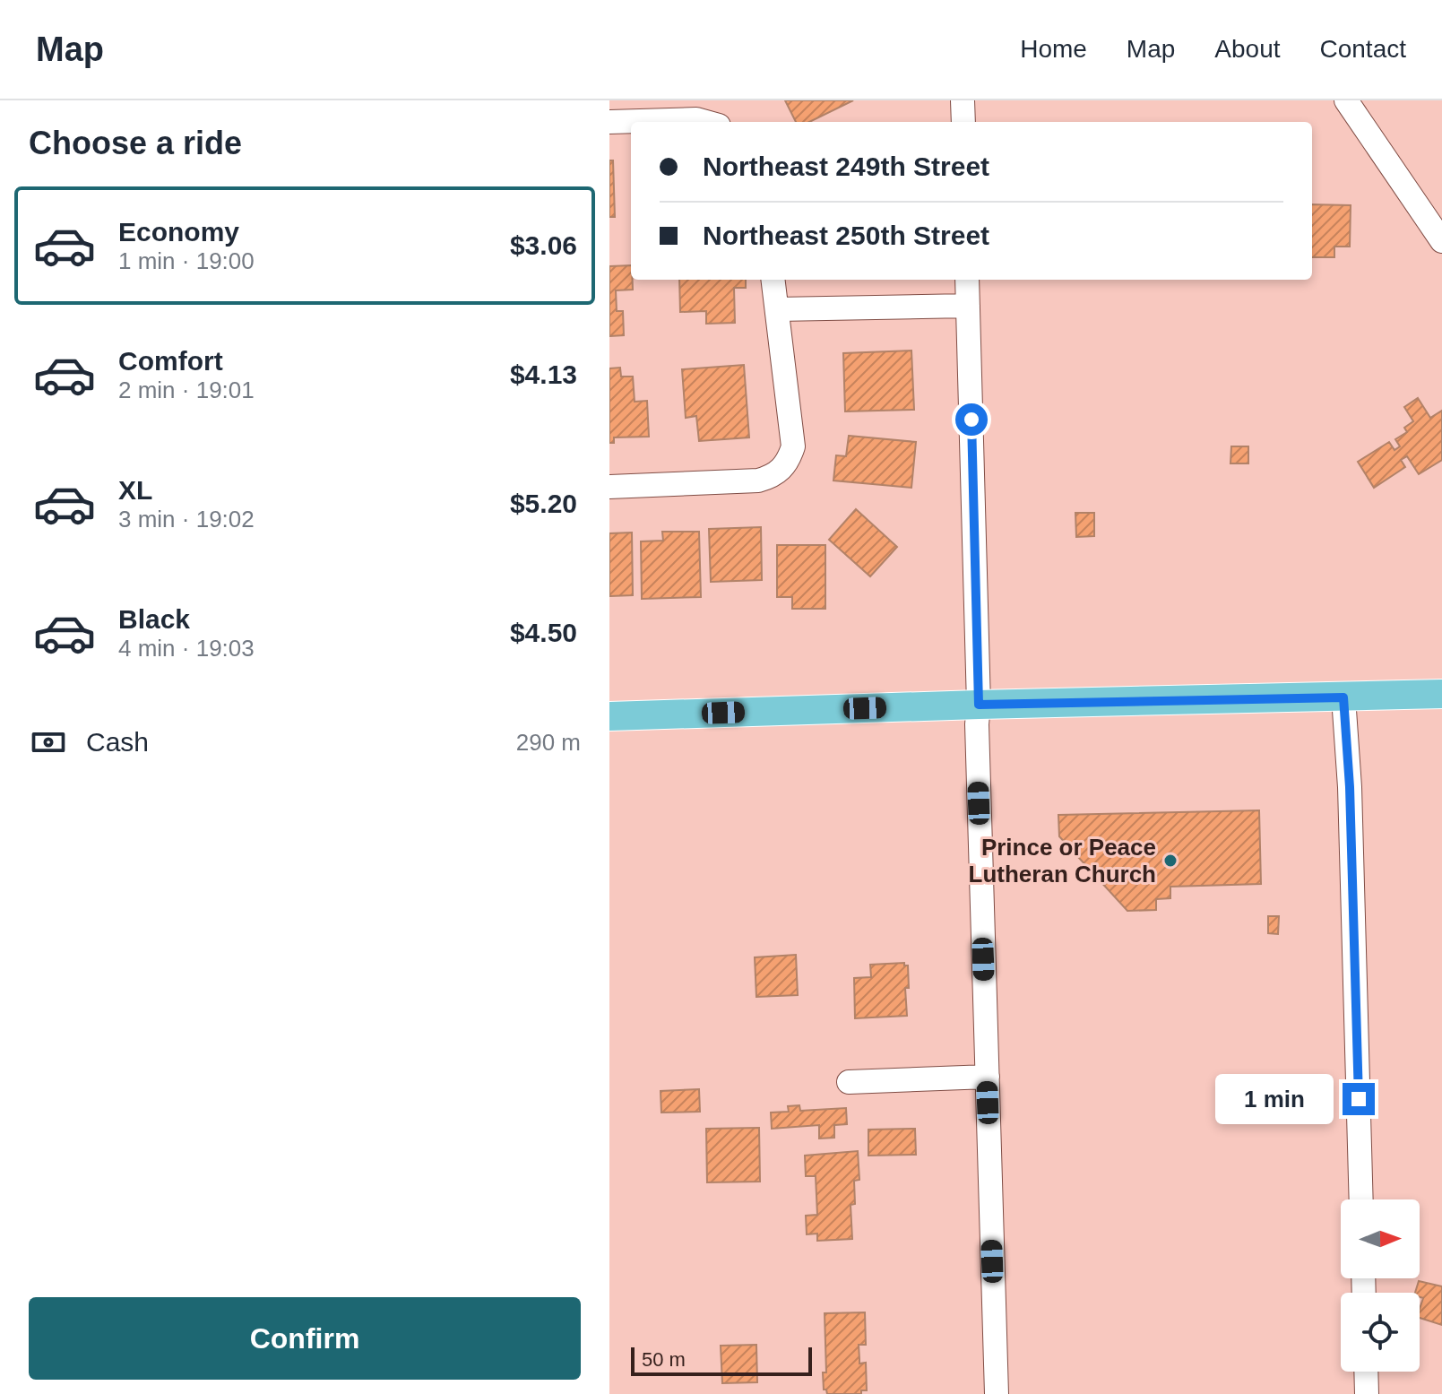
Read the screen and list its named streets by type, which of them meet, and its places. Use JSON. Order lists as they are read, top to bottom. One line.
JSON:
{"places":["Prince or Peace Lutheran Church"],"scale_bar":"50 m","north":"right","page":{"header":"Map","nav":["Home","Map","About","Contact"],"heading":"Choose a ride","banner":["Northeast 249th Street","Northeast 250th Street"],"list":[{"name":"Economy","note":"1 min · 19:00","value":"$3.06"},{"name":"Comfort","note":"2 min · 19:01","value":"$4.13"},{"name":"XL","note":"3 min · 19:02","value":"$5.20"},{"name":"Black","note":"4 min · 19:03","value":"$4.50"}],"pay":["Cash","290 m"],"bubble":"1 min","buttons":"Confirm","scale":"50 m"}}
